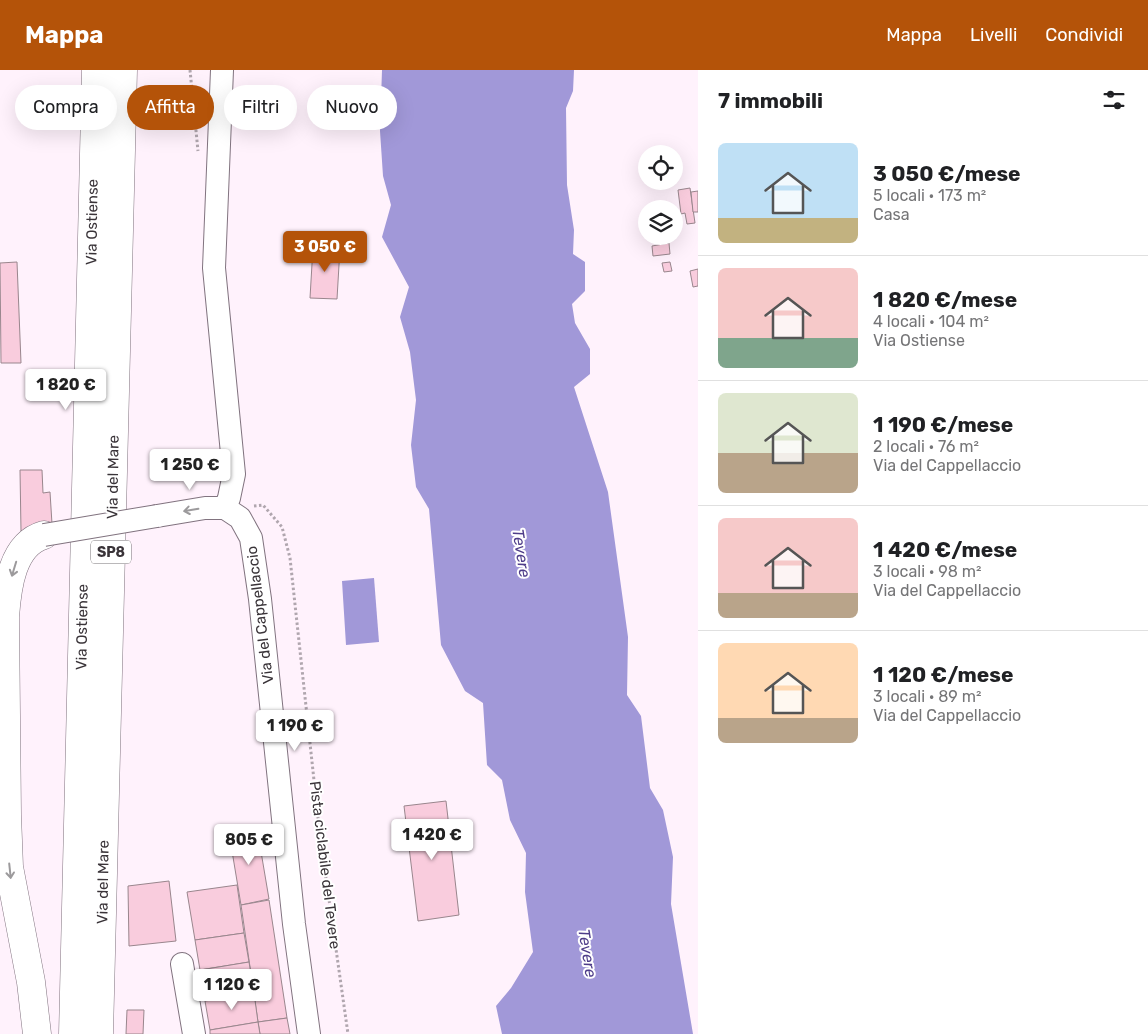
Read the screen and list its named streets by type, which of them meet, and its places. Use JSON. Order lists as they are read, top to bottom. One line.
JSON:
{"streets":{"main road":["Via Ostiense","Via del Mare","SP8"],"street":["Via del Cappellaccio"],"path":["Pista ciclabile del Tevere"]},"crossings":[["Via del Cappellaccio","Pista ciclabile del Tevere"]],"water":["Tevere"],"page":{"header":"Mappa","nav":["Mappa","Livelli","Condividi"],"heading":"7 immobili","chip":["Compra","Affitta","Filtri","Nuovo"],"list":[{"name":"3 050 €/mese","note":"5 locali · 173 m² · Casa"},{"name":"1 820 €/mese","note":"4 locali · 104 m² · Via Ostiense"},{"name":"1 190 €/mese","note":"2 locali · 76 m² · Via del Cappellaccio"},{"name":"1 420 €/mese","note":"3 locali · 98 m² · Via del Cappellaccio"},{"name":"1 120 €/mese","note":"3 locali · 89 m² · Via del Cappellaccio"}],"price":["3 050 €","1 820 €","1 250 €","1 190 €","1 420 €","805 €","1 120 €"]}}
